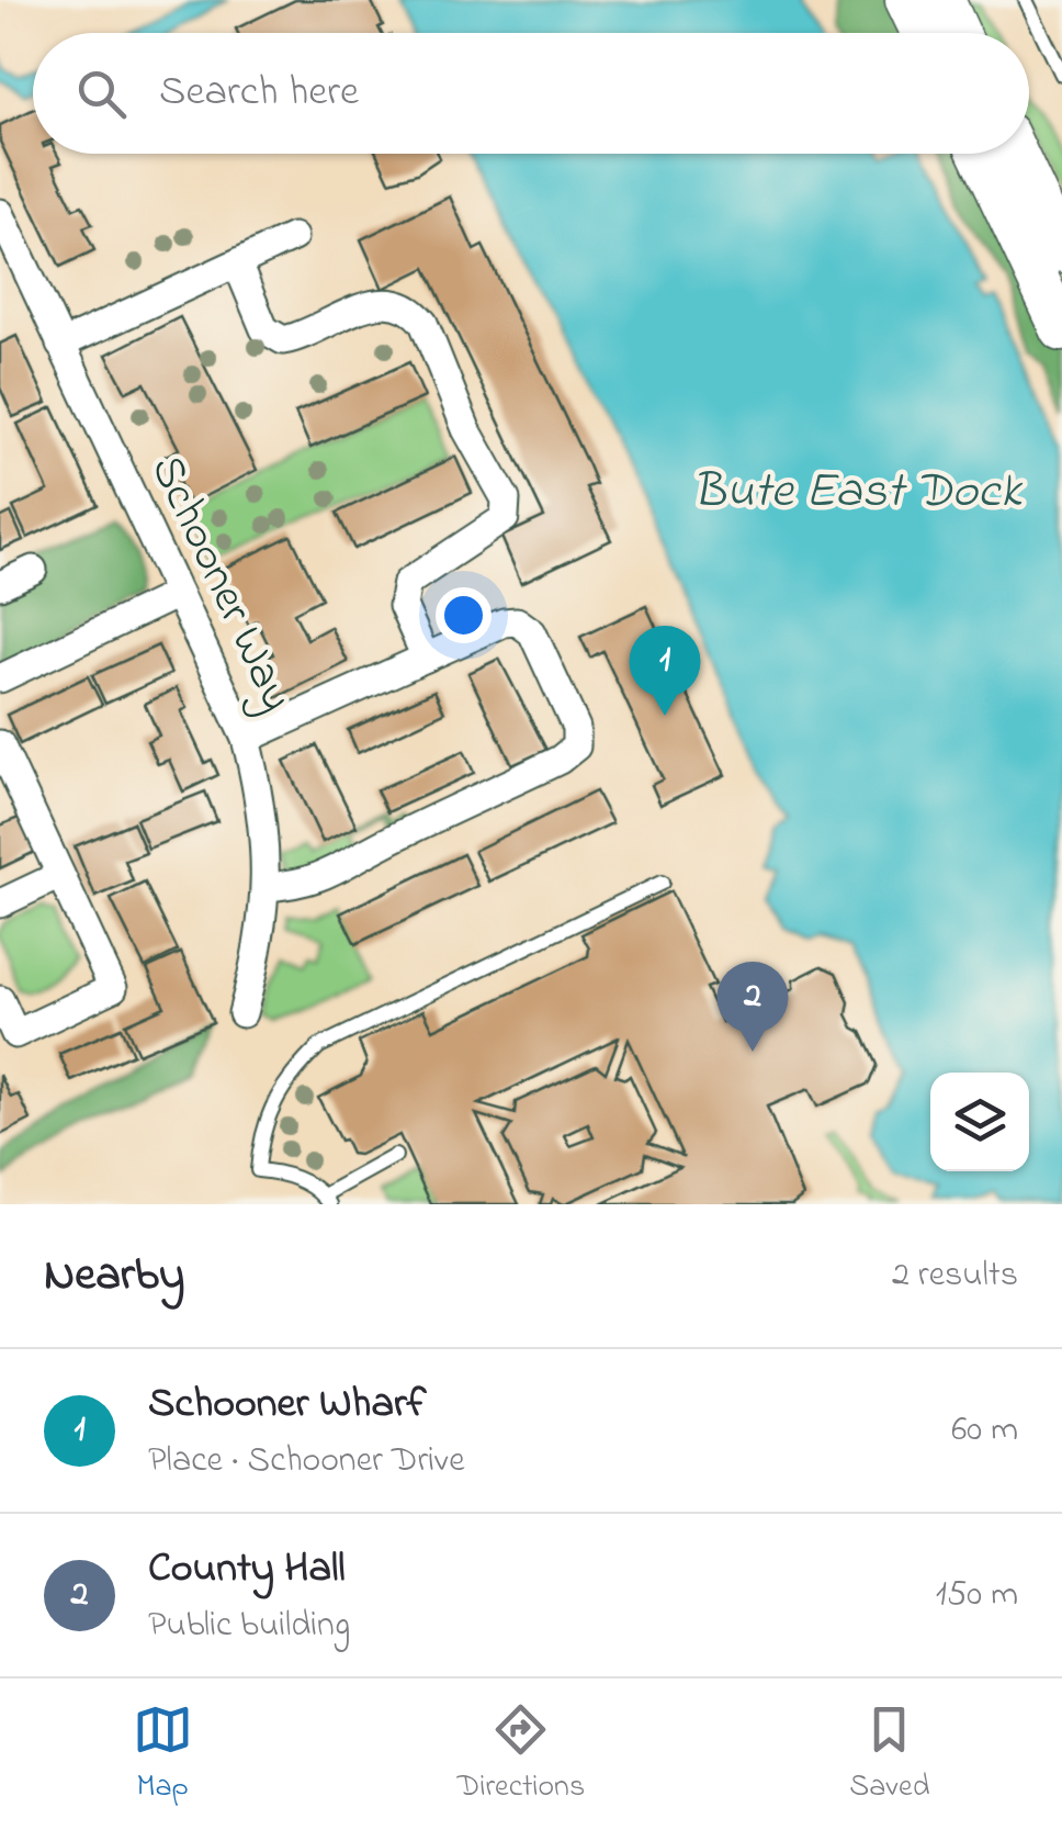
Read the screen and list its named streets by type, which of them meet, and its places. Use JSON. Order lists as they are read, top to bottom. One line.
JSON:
{"streets":{"street":["Schooner Way"]},"water":["Bute East Dock"],"page":{"search":"Search here","pins":["1","2"],"heading":["Nearby","2 results"],"list":[{"mark":"1","name":"Schooner Wharf","note":"Place · Schooner Drive","value":"60 m"},{"mark":"2","name":"County Hall","note":"Public building","value":"150 m"}],"nav":["Map","Directions","Saved"]}}
